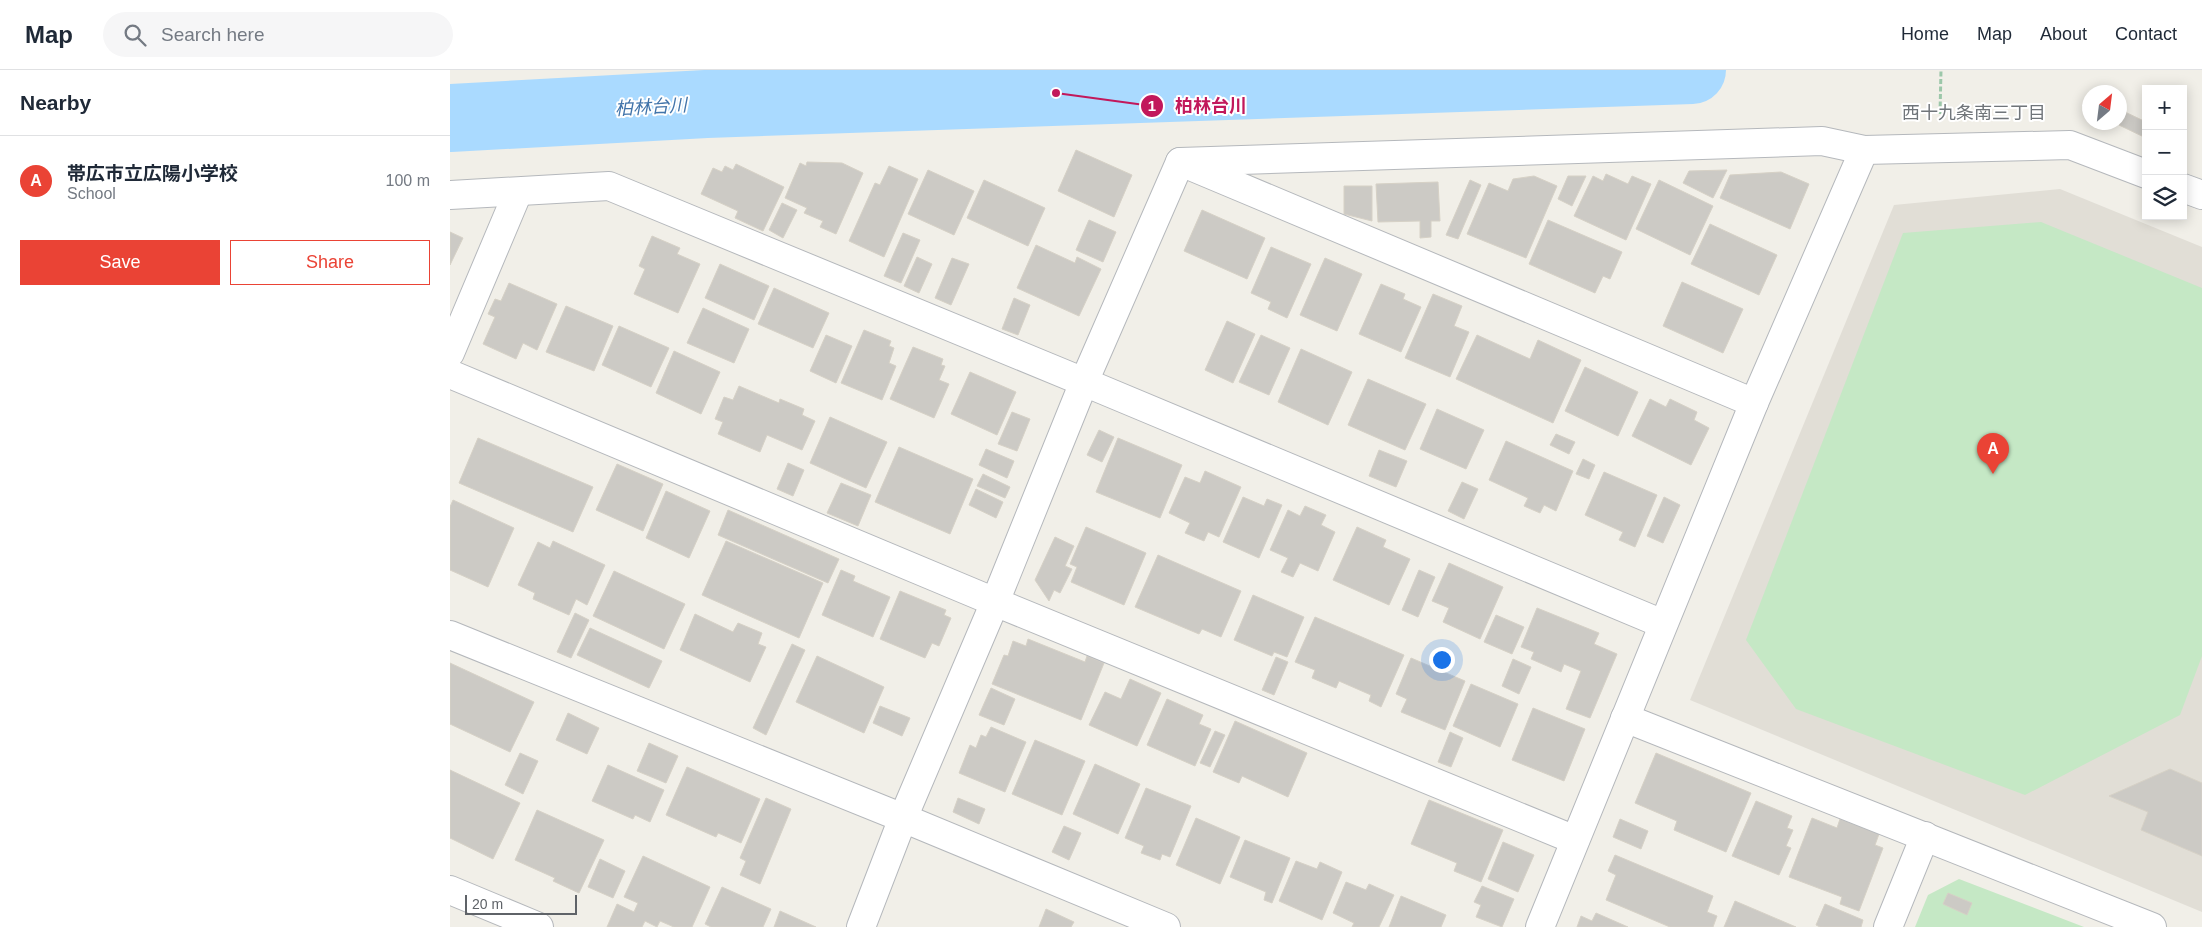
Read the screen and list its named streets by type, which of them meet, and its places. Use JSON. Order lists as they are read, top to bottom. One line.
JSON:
{"districts":["西十九条南三丁目"],"water":["柏林台川"],"places":["柏林台川"],"scale_bar":"20 m","north":"top right","page":{"header":"Map","search":"Search here","nav":["Home","Map","About","Contact"],"heading":"Nearby","map_buttons":["+","−"],"list":[{"mark":"A","name":"帯広市立広陽小学校","note":"School","value":"100 m"}],"buttons":["Save","Share"],"pins":"A","scale":"20 m"}}
